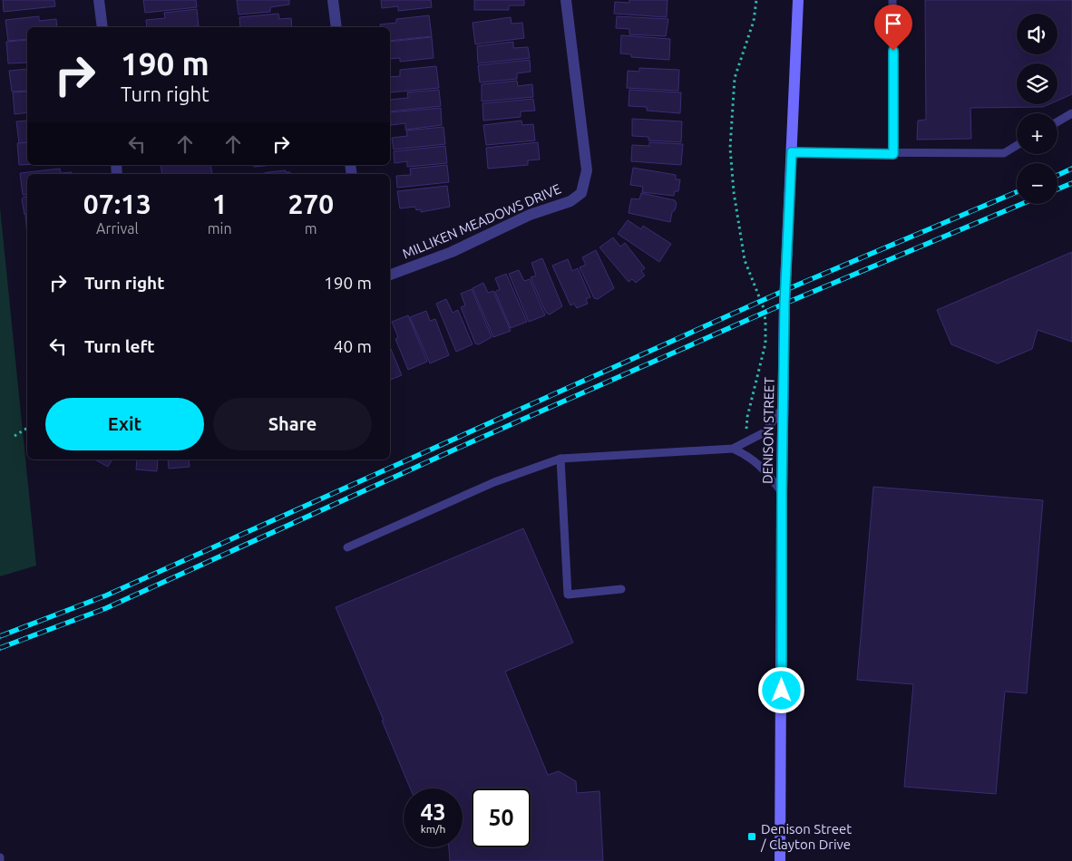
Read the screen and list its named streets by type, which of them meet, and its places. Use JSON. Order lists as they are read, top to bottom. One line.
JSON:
{"streets":{"main road":["DENISON STREET"],"street":["MILLIKEN MEADOWS DRIVE"]},"places":{"transit":["Denison Street / Clayton Drive"]},"page":{"map_buttons":["+","−"],"turn":["190 m","Turn right"],"eta":["07:13","Arrival","1","min","270","m"],"list":[{"name":"Turn right","value":"190 m"},{"name":"Turn left","value":"40 m"}],"buttons":["Exit","Share"],"speed":"43 km/h","limit":"50"}}
